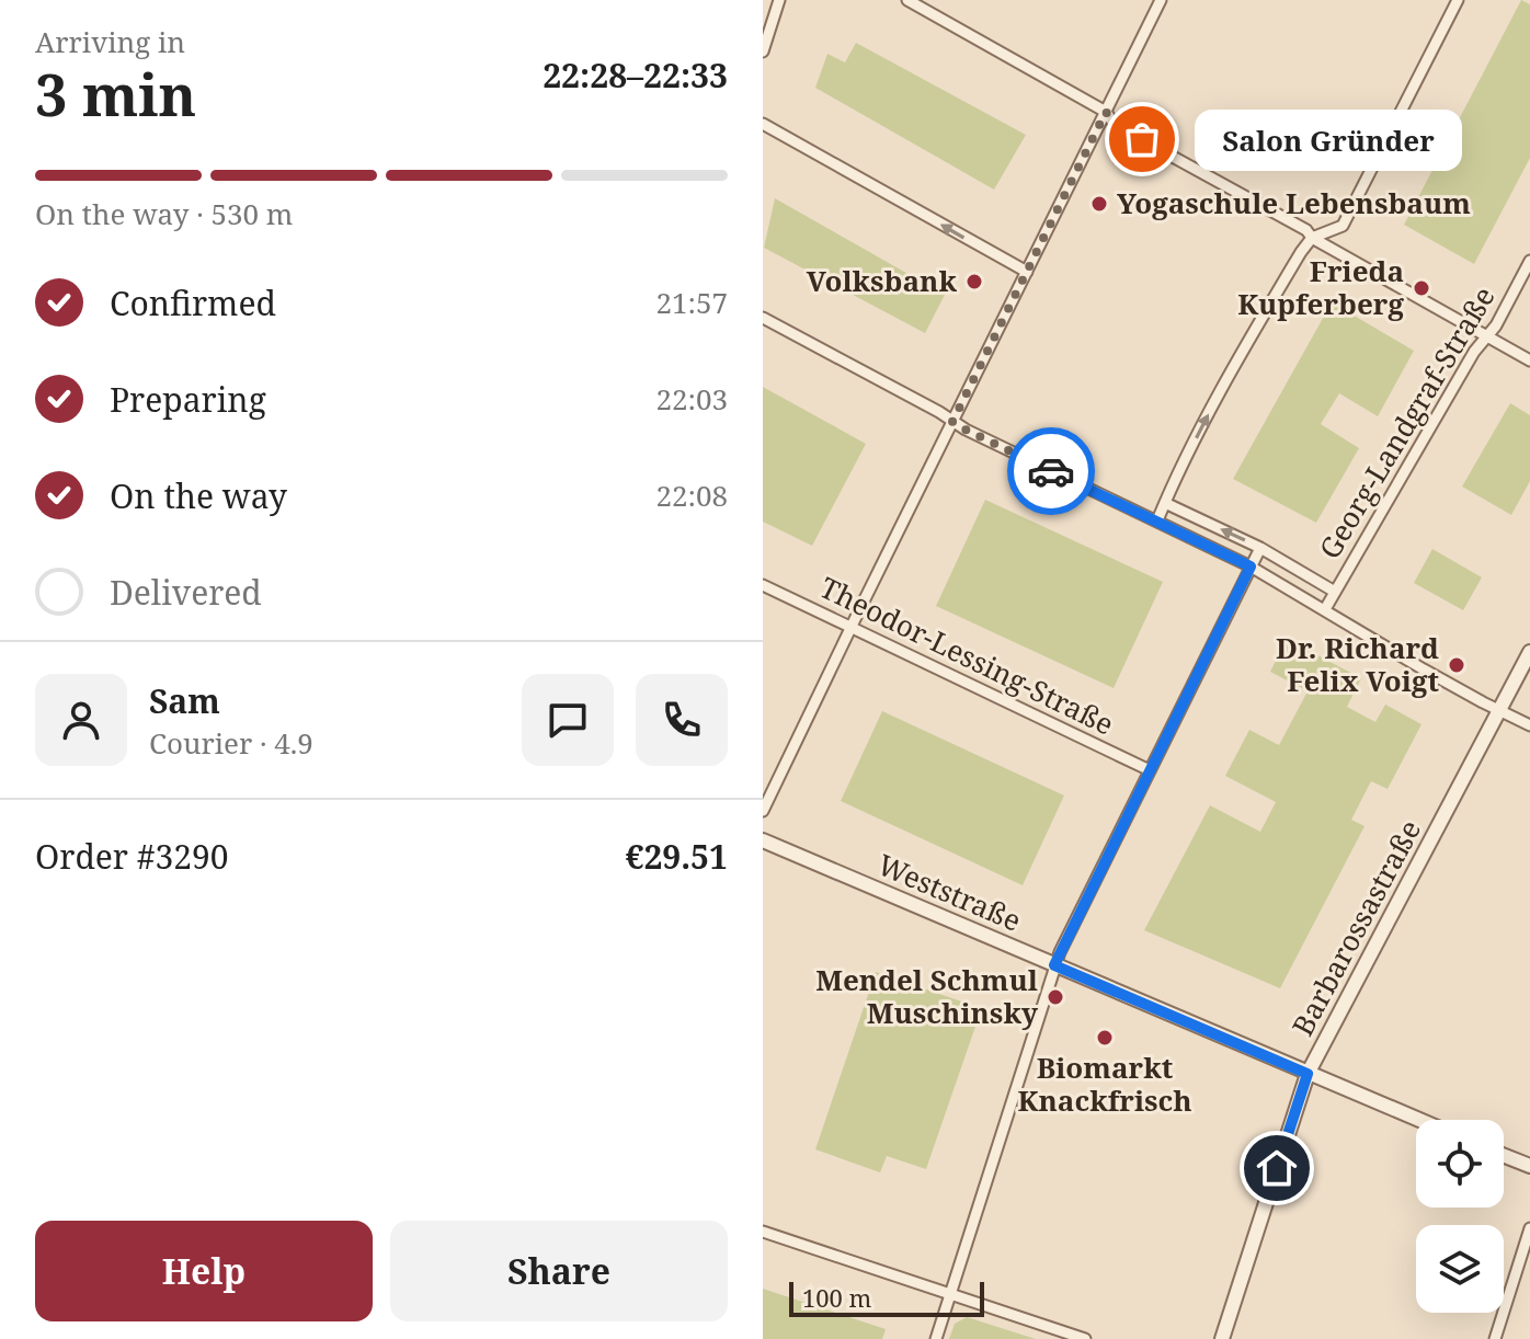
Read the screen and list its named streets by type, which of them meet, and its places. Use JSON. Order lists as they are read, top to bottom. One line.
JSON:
{"streets":{"street":["Georg-Landgraf-Straße","Theodor-Lessing-Straße","Weststraße","Barbarossastraße"]},"crossings":[["Weststraße","Barbarossastraße"]],"places":["Salon Gründer","Yogaschule Lebensbaum","Volksbank","Frieda Kupferberg","Dr. Richard Felix Voigt","Mendel Schmul Muschinsky","Biomarkt Knackfrisch"],"scale_bar":"100 m","page":{"heading":["3 min","Arriving in","22:28–22:33"],"panel":["Sam","Courier · 4.9","Order #3290","€29.51"],"bubble":"Salon Gründer","bar":"On the way · 530 m","list":[["Confirmed","21:57"],["Preparing","22:03"],["On the way","22:08"],"Delivered"],"buttons":["Help","Share"],"scale":"100 m"}}
